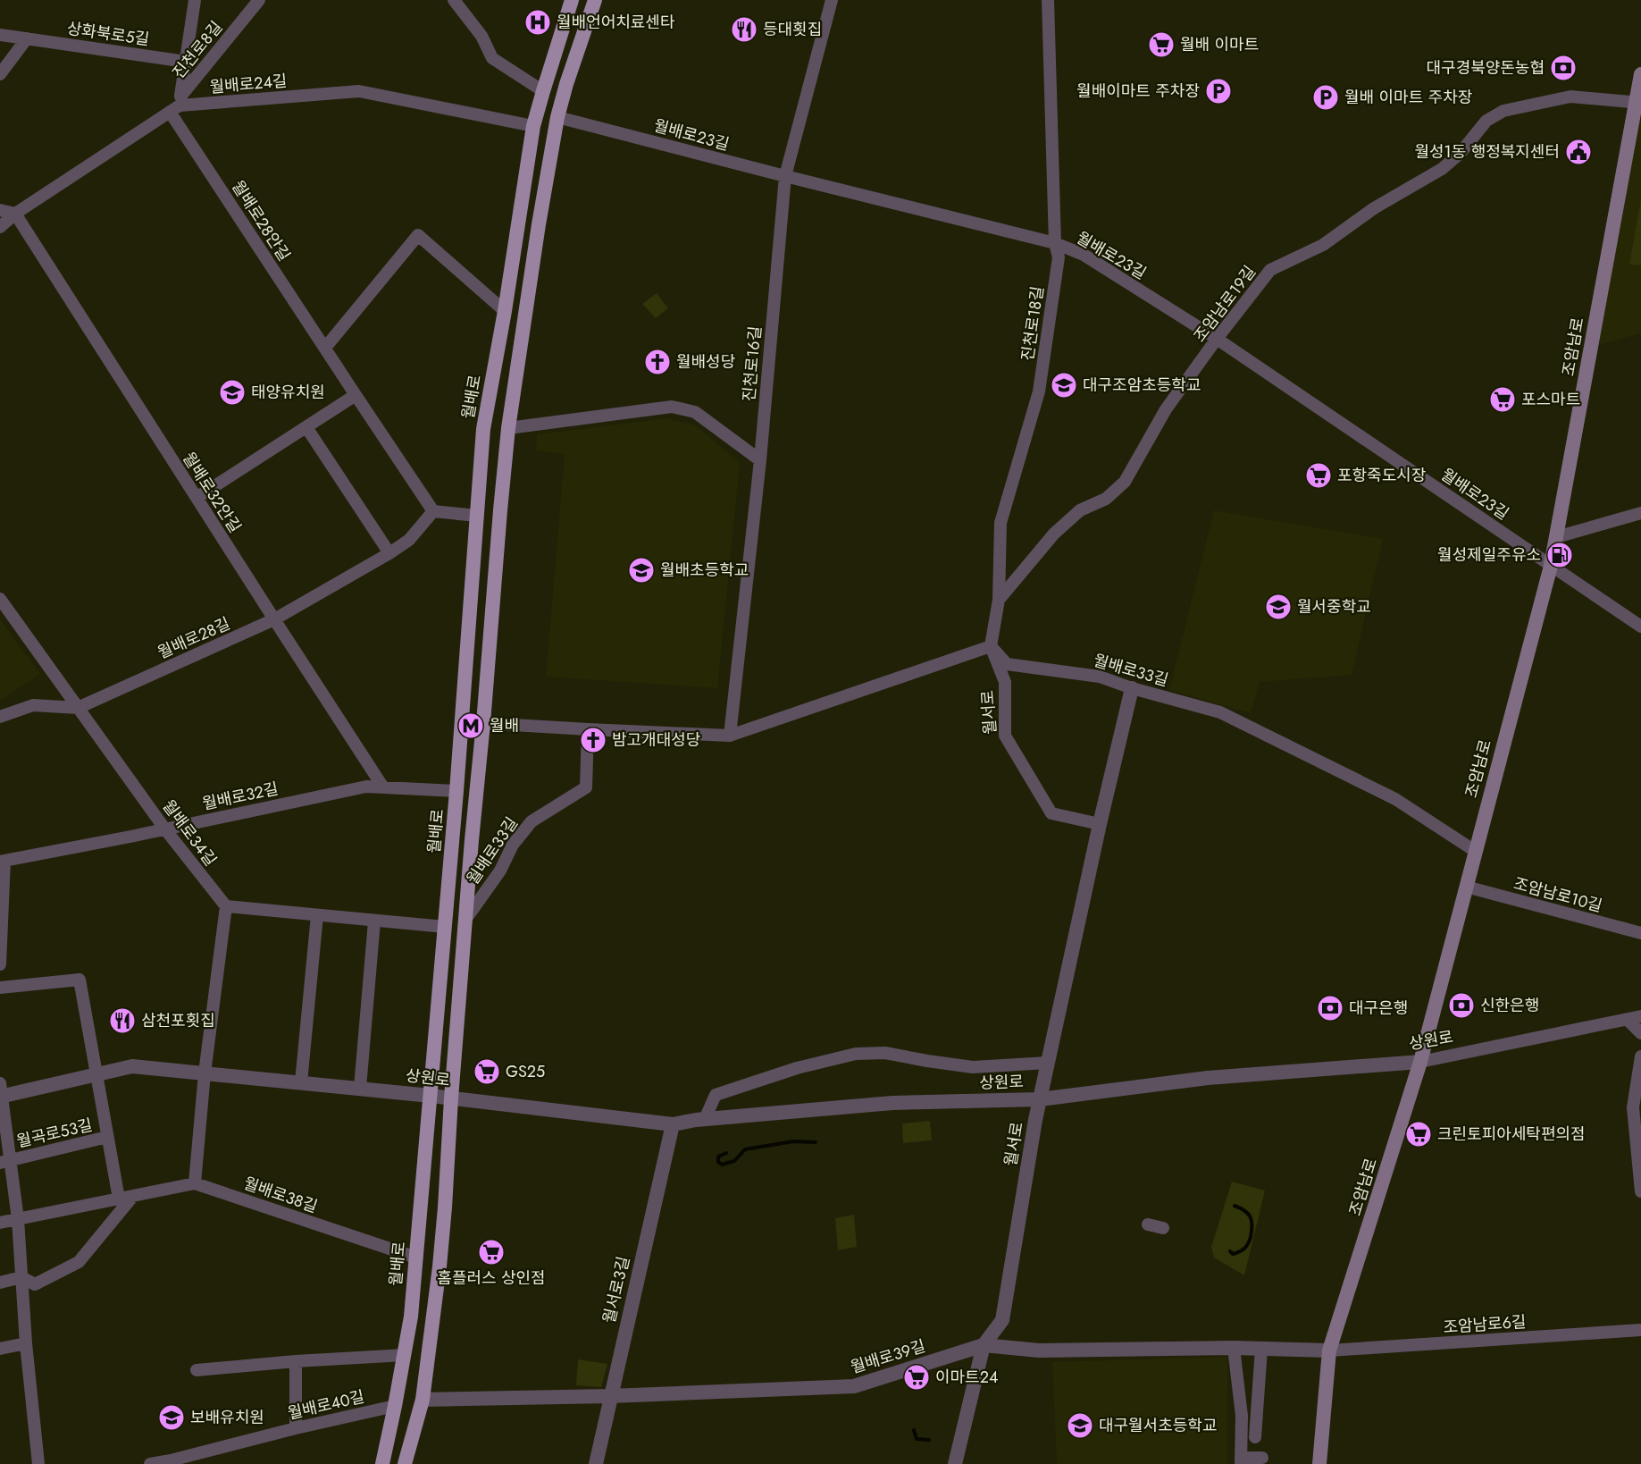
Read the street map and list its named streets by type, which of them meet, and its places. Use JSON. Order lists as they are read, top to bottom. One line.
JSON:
{"streets":{"main road":["조암남로","월배로"],"street":["상화북로5길","진천로8길","월배로24길","월배로23길","월배로28안길","조암남로19길","진천로18길","진천로16길","월배로32안길","월배로28길","월배로33길","월서로","월배로32길","월배로34길","조암남로10길","상원로","월곡로53길","월배로38길","월서로3길","조암남로6길","월배로39길","월배로40길"]},"crossings":[["상화북로5길","진천로8길"],["진천로8길","월배로24길"],["진천로8길","월배로28안길"],["월배로24길","월배로28안길"],["월배로24길","월배로"],["월배로24길","월배로32안길"],["월배로23길","조암남로19길"],["월배로23길","진천로18길"],["월배로23길","조암남로"],["월배로23길","진천로16길"],["월배로28안길","월배로28길"],["조암남로19길","진천로18길"],["조암남로19길","조암남로"],["진천로18길","월배로33길"],["진천로18길","월서로"],["조암남로","월배로33길"],["조암남로","조암남로10길"],["조암남로","상원로"],["조암남로","조암남로6길"],["조암남로","월배로39길"],["월배로","월배로32길"],["월배로","상원로"],["월배로","월배로38길"],["월배로","월배로40길"],["월배로32안길","월배로28길"],["월배로32안길","월배로32길"],["월배로28길","월배로34길"],["월배로33길","월서로"],["월서로","상원로"],["월서로","월배로39길"],["월배로32길","월배로34길"],["상원로","월곡로53길"],["상원로","월서로3길"],["월곡로53길","월배로38길"],["월서로3길","월배로39길"],["조암남로6길","월배로39길"]],"places":{"hospital":["월배언어치료센타"],"restaurant":["등대횟집","삼천포횟집"],"supermarket":["월배 이마트","포스마트","포항죽도시장","GS25","크린토피아세탁편의점","홈플러스 상인점","이마트24"],"bank":["대구경북양돈농협","신한은행","대구은행"],"parking":["월배이마트 주차장","월배 이마트 주차장"],"public building":["월성1동 행정복지센터"],"church":["월배성당","밤고개대성당"],"school or university":["대구조암초등학교","태양유치원","월배초등학교","월서중학교","보배유치원","대구월서초등학교"],"fuel station":["월성제일주유소"],"metro station":["월배"]}}
